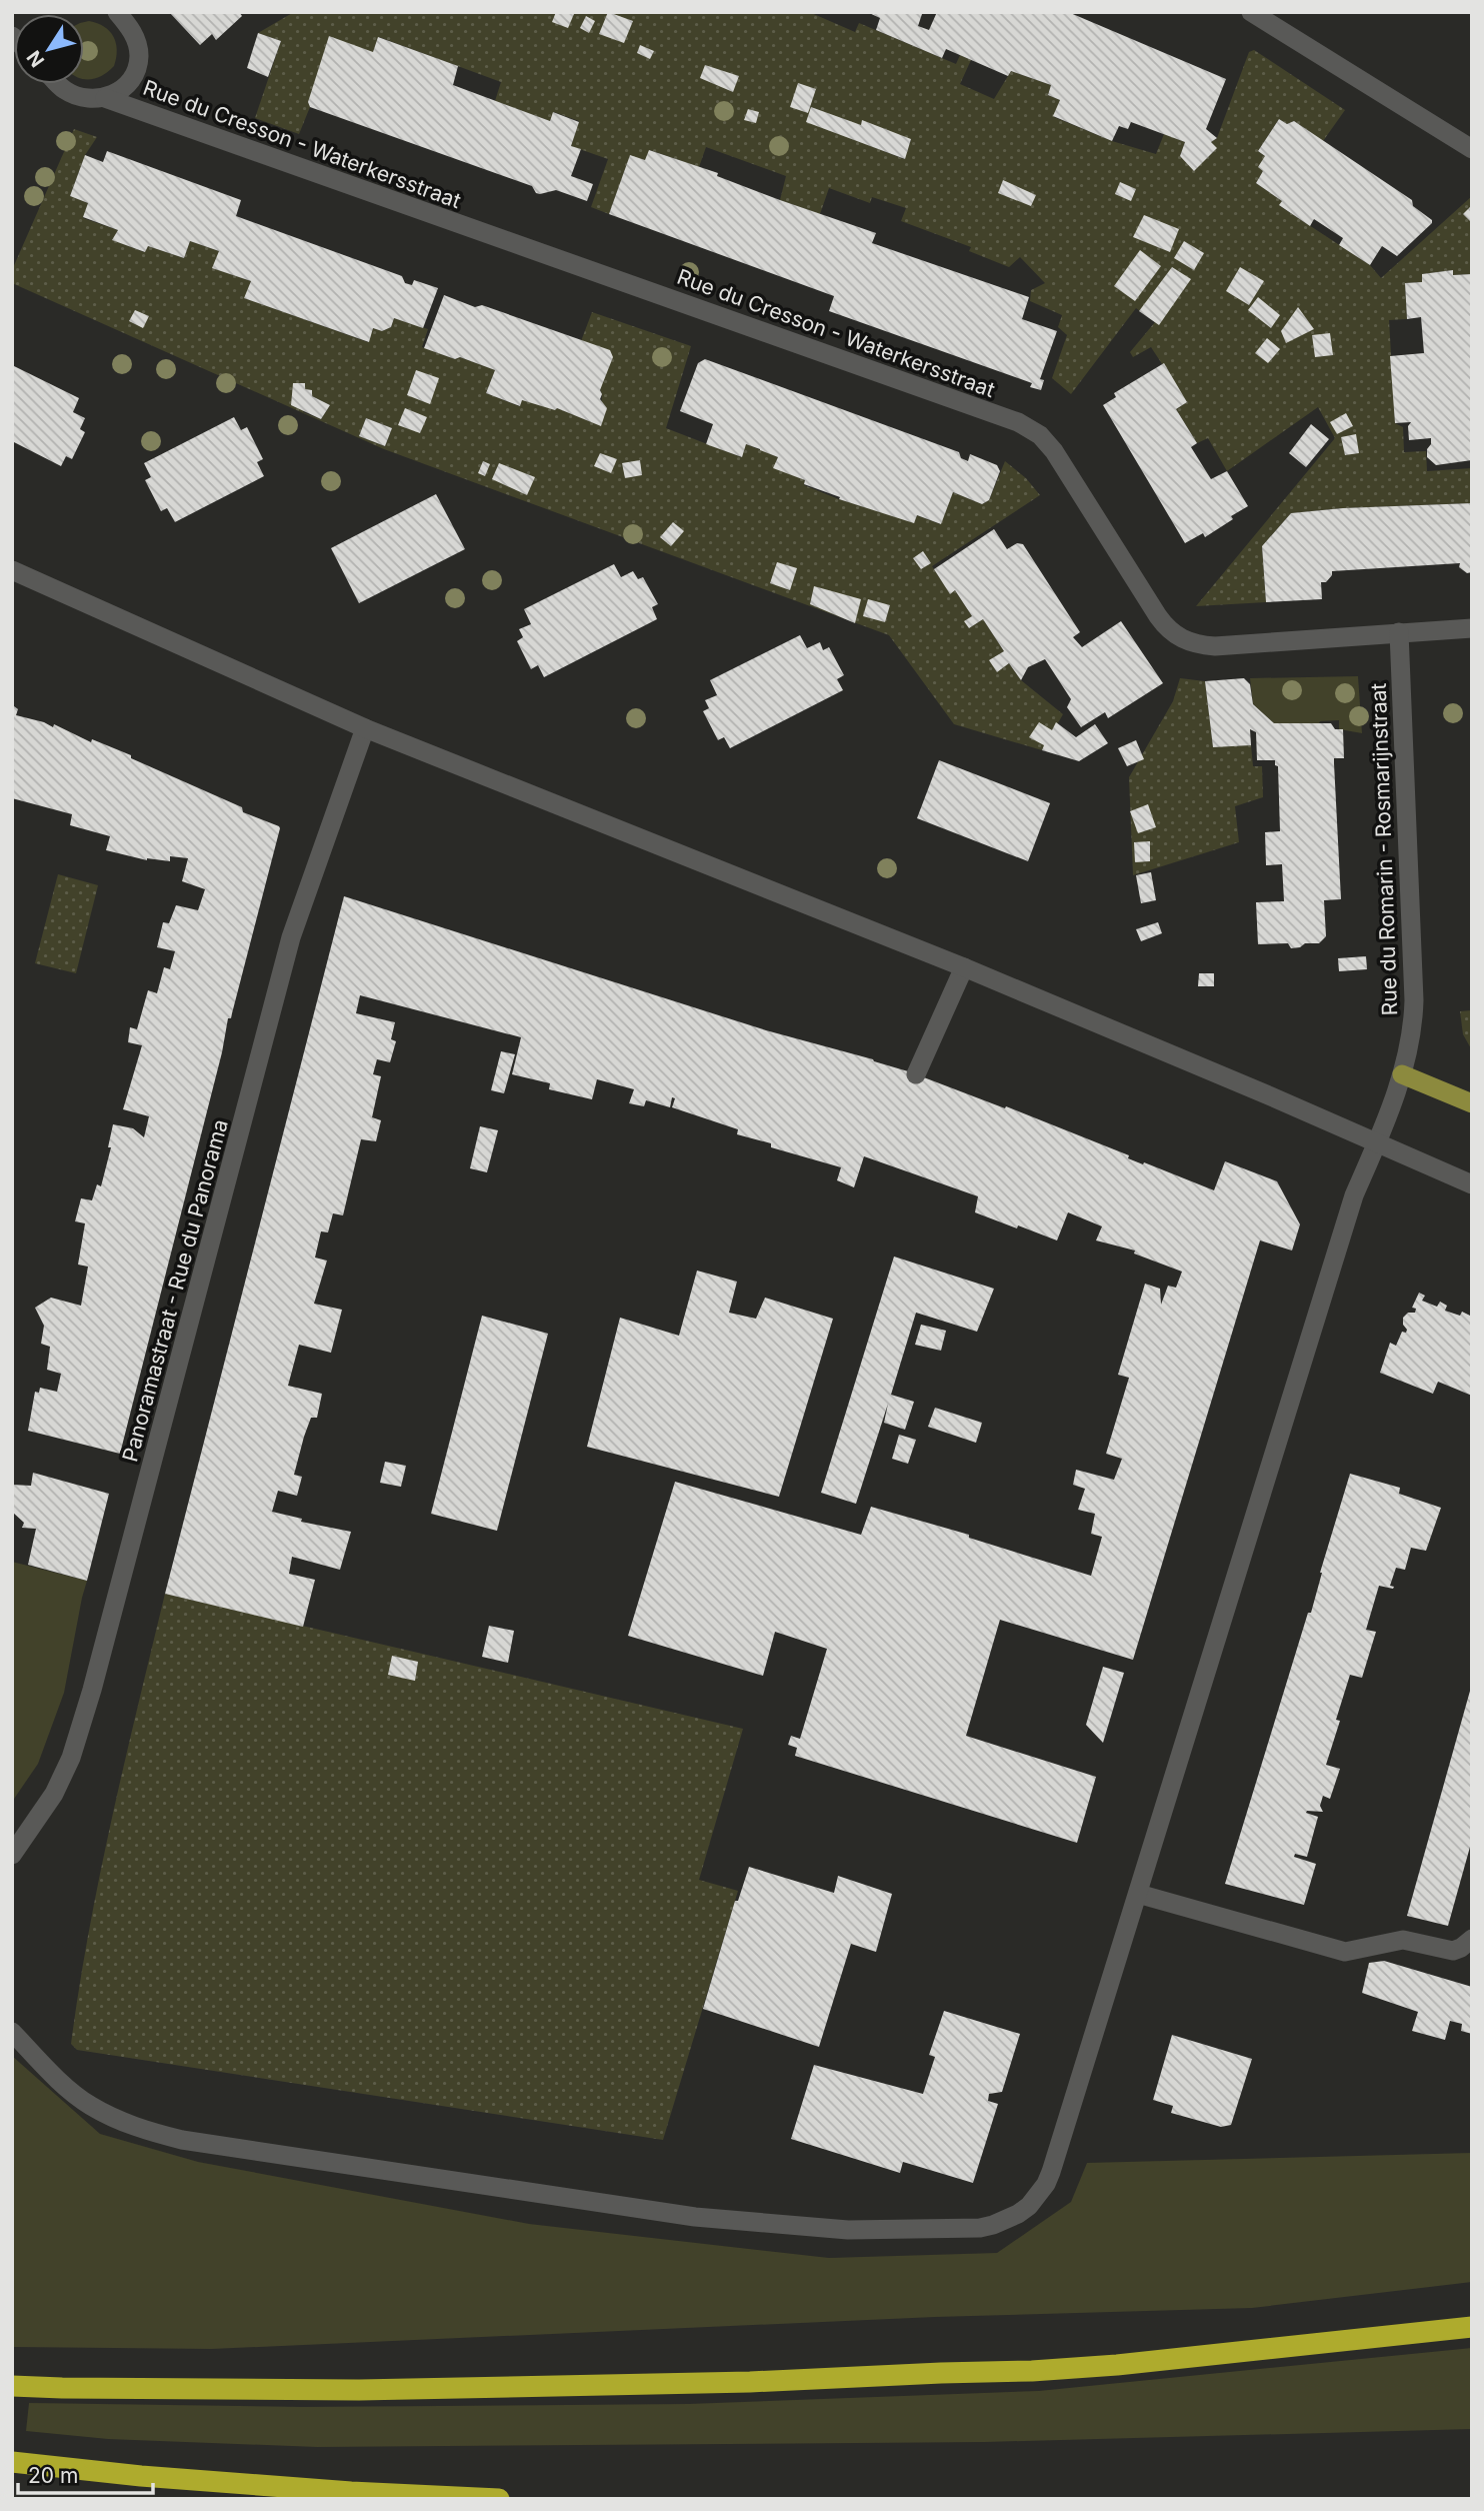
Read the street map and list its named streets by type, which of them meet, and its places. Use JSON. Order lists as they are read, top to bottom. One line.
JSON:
{"streets":{"street":["Rue du Cresson - Waterkersstraat","Rue du Romarin - Rosmarijnstraat","Panoramastraat - Rue du Panorama"]},"crossings":[["Rue du Cresson - Waterkersstraat","Rue du Romarin - Rosmarijnstraat"]],"scale_bar":"20 m","north":"bottom left"}
